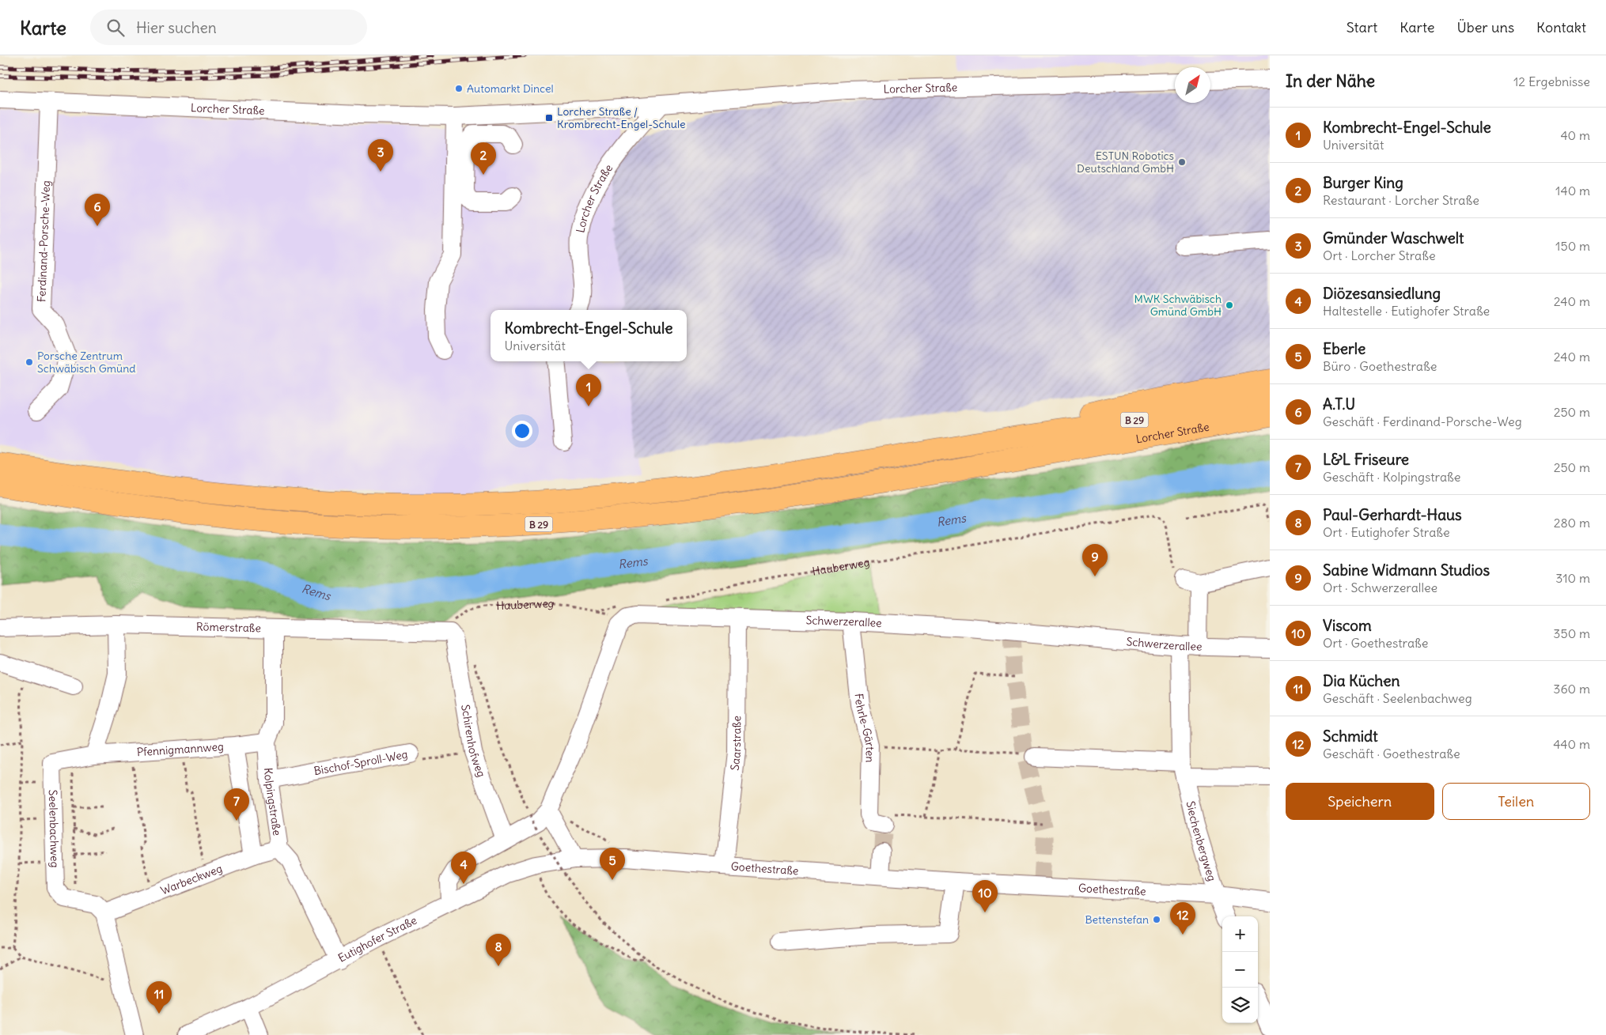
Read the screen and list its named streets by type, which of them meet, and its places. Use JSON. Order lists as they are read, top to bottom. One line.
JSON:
{"streets":{"highway":["Lorcher Straße","B 29"],"street":["Ferdinand-Porsche-Weg","Schwerzerallee","Römerstraße","Fehrle-Gärten","Schirenhofweg","Saarstraße","Pfennigmannweg","Bischof-Sproll-Weg","Kolpingstraße","Seelenbachweg","Siechenbergweg","Goethestraße","Warbeckweg","Eutighofer Straße"],"path":["Hauberweg"]},"crossings":[["Lorcher Straße","Ferdinand-Porsche-Weg"],["Hauberweg","Schwerzerallee"],["Hauberweg","Römerstraße"],["Hauberweg","Schirenhofweg"],["Schwerzerallee","Fehrle-Gärten"],["Schwerzerallee","Saarstraße"],["Schwerzerallee","Siechenbergweg"],["Römerstraße","Schirenhofweg"],["Römerstraße","Kolpingstraße"],["Schirenhofweg","Bischof-Sproll-Weg"],["Saarstraße","Goethestraße"],["Pfennigmannweg","Kolpingstraße"],["Pfennigmannweg","Seelenbachweg"],["Bischof-Sproll-Weg","Kolpingstraße"],["Kolpingstraße","Warbeckweg"],["Kolpingstraße","Eutighofer Straße"],["Seelenbachweg","Warbeckweg"],["Siechenbergweg","Goethestraße"],["Goethestraße","Eutighofer Straße"]],"water":["Rems"],"places":{"other":["Automarkt Dincel","ESTUN Robotics Deutschland GmbH","MWK Schwäbisch Gmünd GmbH","Porsche Zentrum Schwäbisch Gmünd","Bettenstefan"],"transit":["Lorcher Straße / Krombrecht-Engel-Schule"]},"north":"top right","page":{"header":"Karte","search":"Hier suchen","nav":["Start","Karte","Über uns","Kontakt"],"heading":["In der Nähe","12 Ergebnisse"],"list":[{"mark":"1","name":"Kombrecht-Engel-Schule","note":"Universität","value":"40 m"},{"mark":"2","name":"Burger King","note":"Restaurant · Lorcher Straße","value":"140 m"},{"mark":"3","name":"Gmünder Waschwelt","note":"Ort · Lorcher Straße","value":"150 m"},{"mark":"4","name":"Diözesansiedlung","note":"Haltestelle · Eutighofer Straße","value":"240 m"},{"mark":"5","name":"Eberle","note":"Büro · Goethestraße","value":"240 m"},{"mark":"6","name":"A.T.U","note":"Geschäft · Ferdinand-Porsche-Weg","value":"250 m"},{"mark":"7","name":"L&L Friseure","note":"Geschäft · Kolpingstraße","value":"250 m"},{"mark":"8","name":"Paul-Gerhardt-Haus","note":"Ort · Eutighofer Straße","value":"280 m"},{"mark":"9","name":"Sabine Widmann Studios","note":"Ort · Schwerzerallee","value":"310 m"},{"mark":"10","name":"Viscom","note":"Ort · Goethestraße","value":"350 m"},{"mark":"11","name":"Dia Küchen","note":"Geschäft · Seelenbachweg","value":"360 m"},{"mark":"12","name":"Schmidt","note":"Geschäft · Goethestraße","value":"440 m"}],"pins":["3","2","6","1","9","7","5","4","10","12","8","11"],"popup":["Kombrecht-Engel-Schule","Universität"],"buttons":["Speichern","Teilen"],"map_buttons":["+","−"]}}
